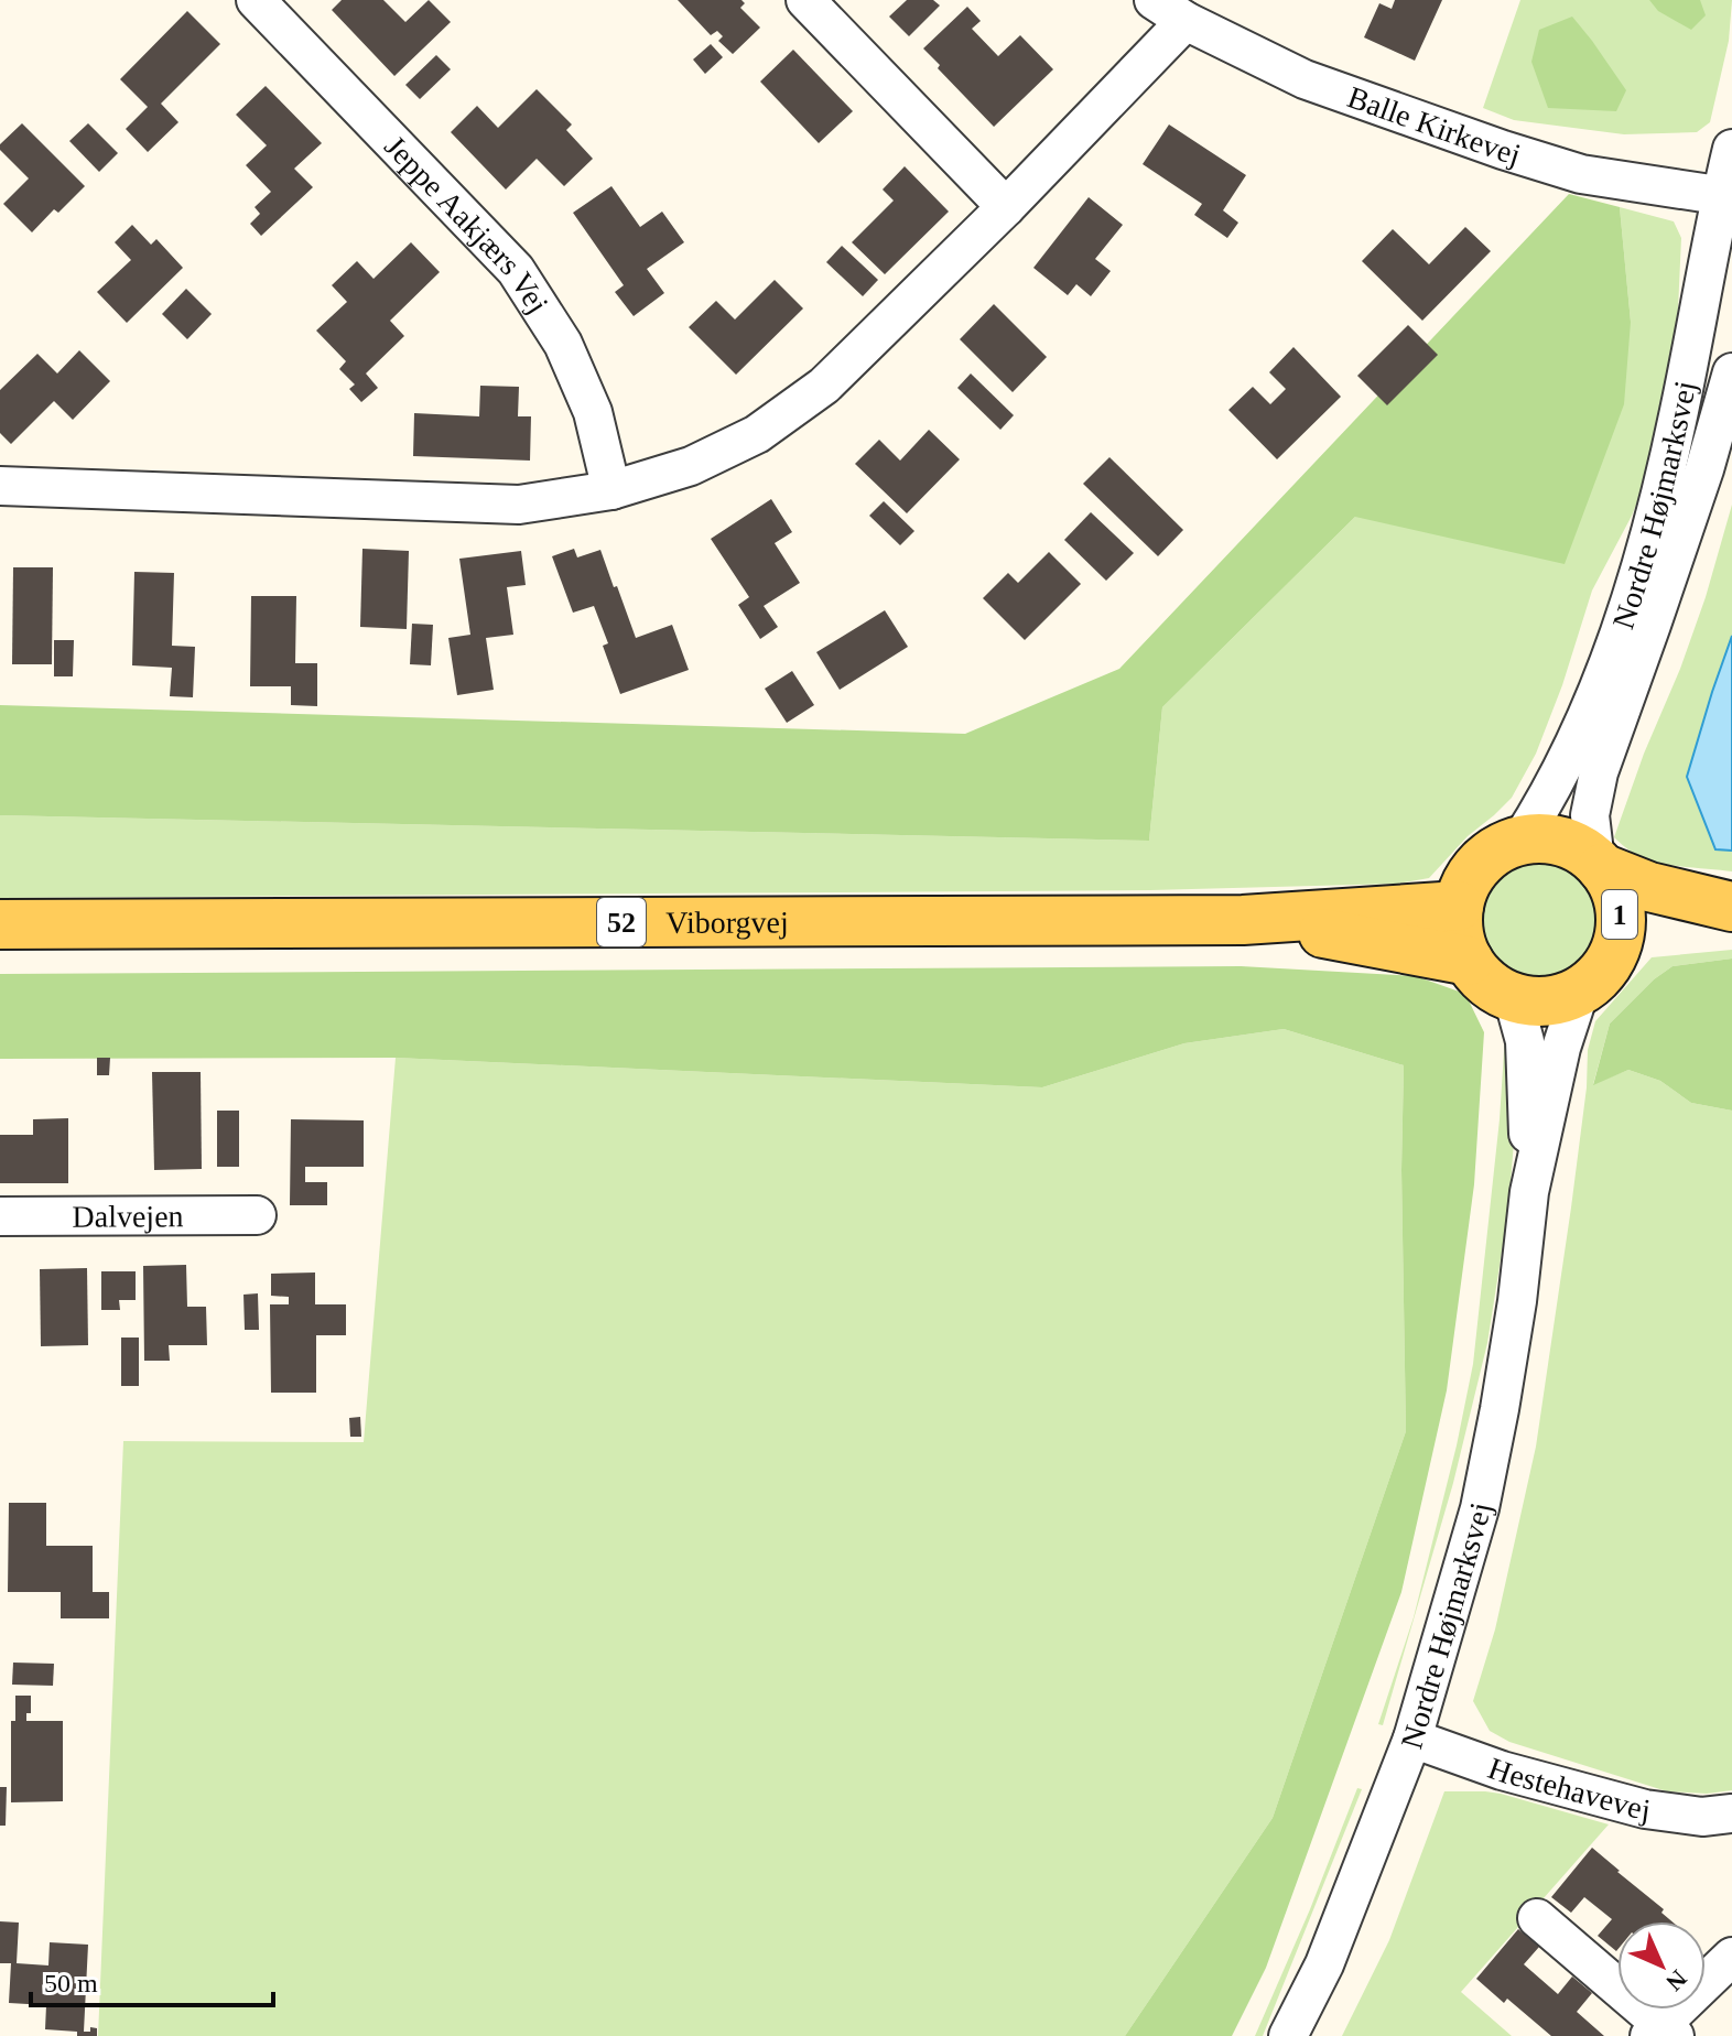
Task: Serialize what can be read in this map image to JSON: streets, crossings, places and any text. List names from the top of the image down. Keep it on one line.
{"streets":{"main road":["1","52","Viborgvej"],"street":["Balle Kirkevej","Jeppe Aakjærs Vej","Nordre Højmarksvej","Dalvejen","Hestehavevej"]},"crossings":[["Balle Kirkevej","Nordre Højmarksvej"],["Nordre Højmarksvej","1"],["Nordre Højmarksvej","Viborgvej"],["Nordre Højmarksvej","Hestehavevej"],["1","Viborgvej"]],"scale_bar":"50 m","north":"bottom right"}
